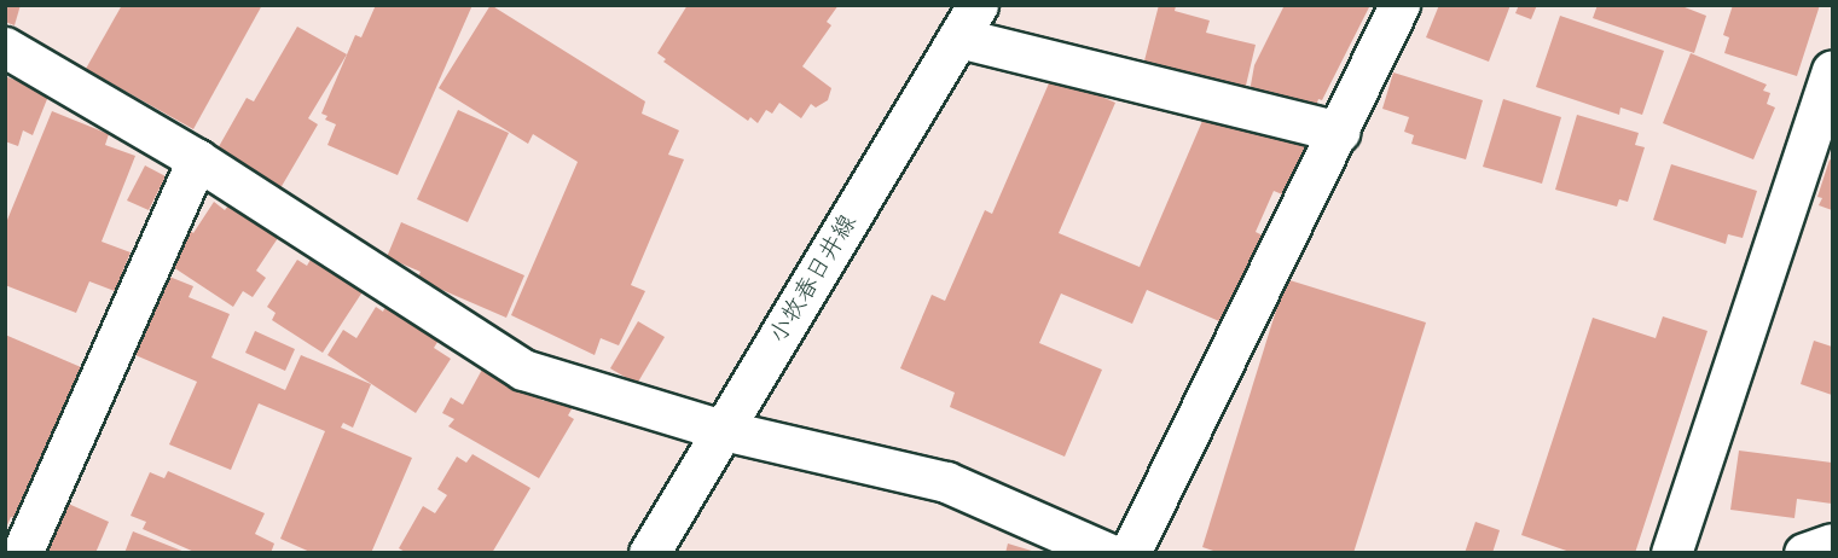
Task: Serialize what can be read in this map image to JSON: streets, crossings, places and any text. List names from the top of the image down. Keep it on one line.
{"streets":{"street":["小牧春日井線"]}}
